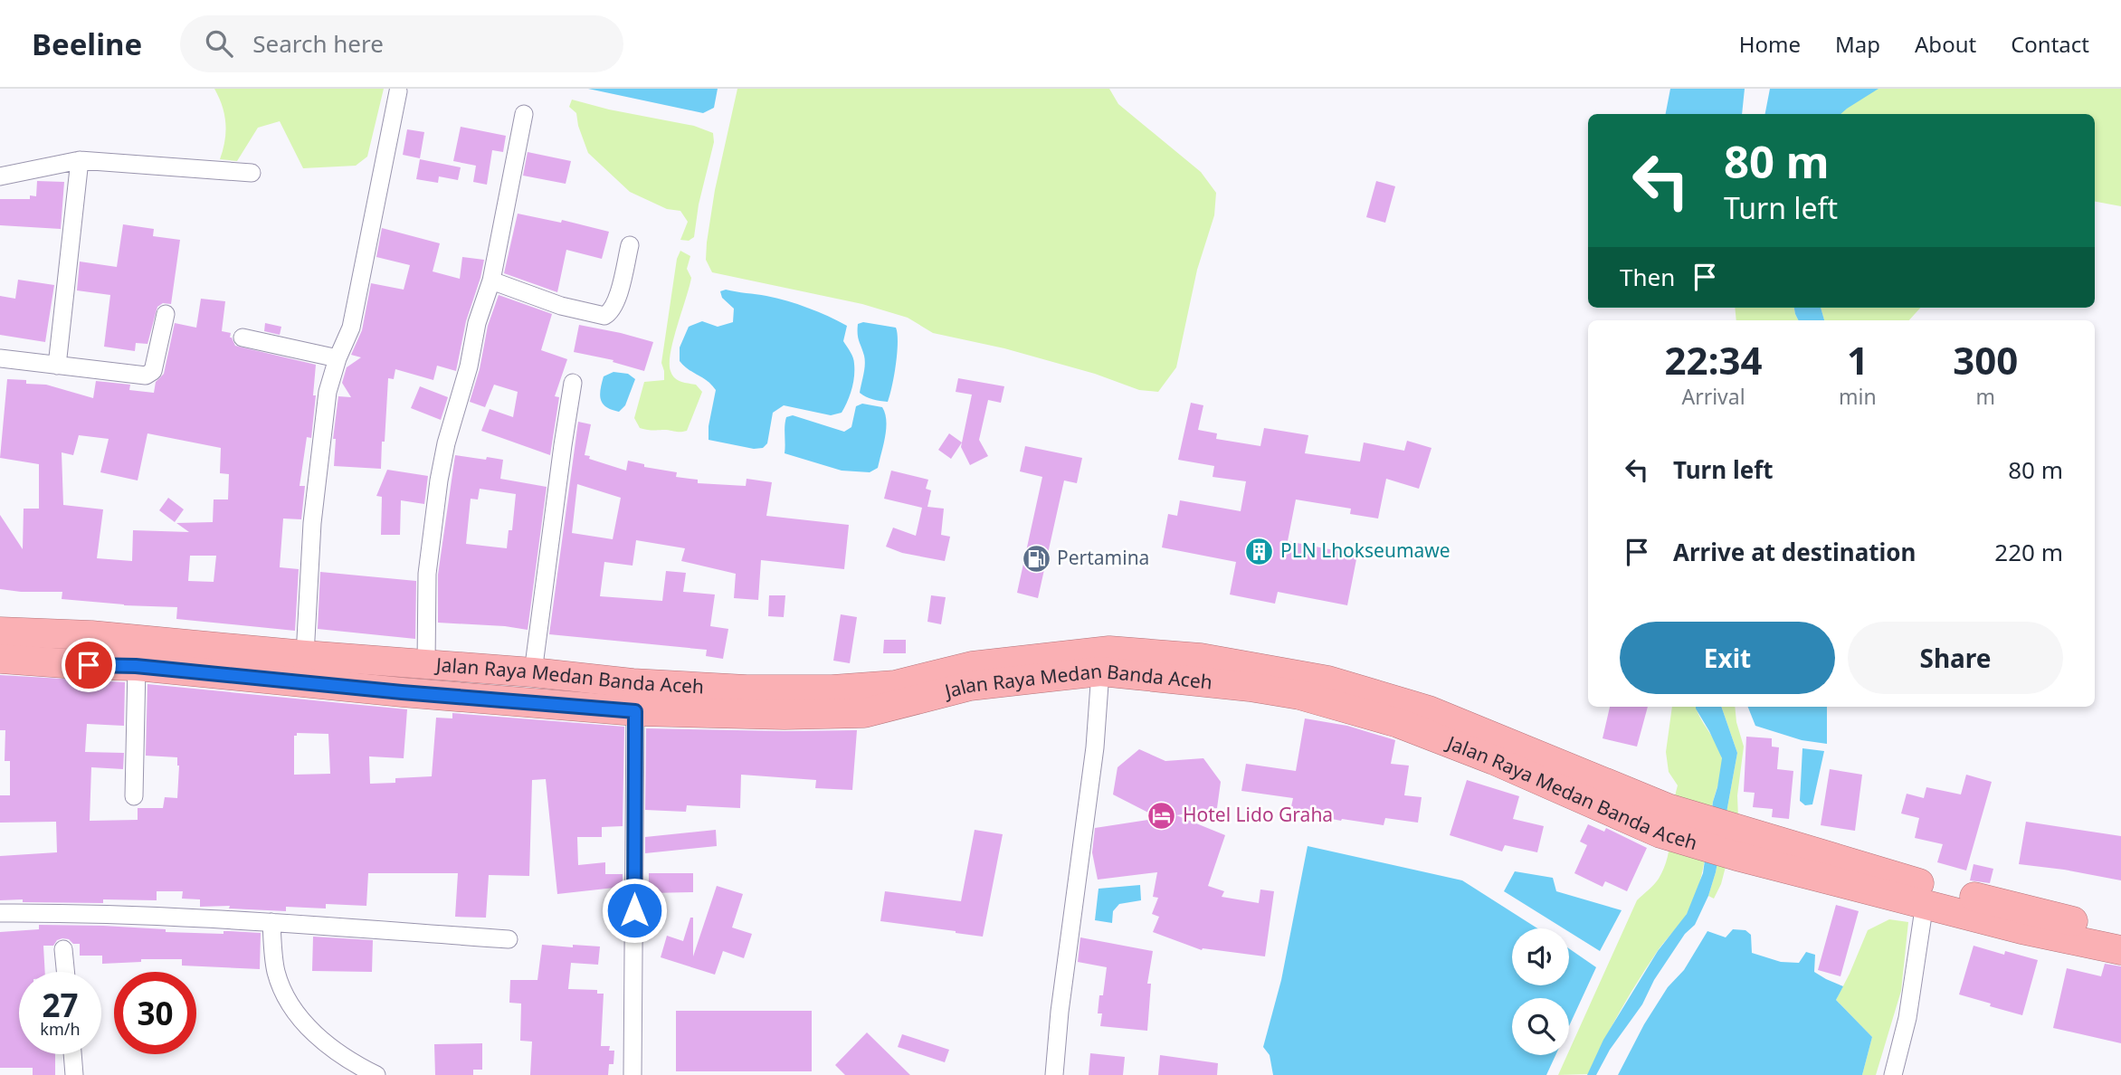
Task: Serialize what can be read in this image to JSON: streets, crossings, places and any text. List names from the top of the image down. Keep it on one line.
{"streets":{"highway":["Jalan Raya Medan Banda Aceh"]},"places":{"building":["PLN Lhokseumawe"],"fuel station":["Pertamina"],"hotel":["Hotel Lido Graha"]},"page":{"header":"Beeline","search":"Search here","nav":["Home","Map","About","Contact"],"turn":["80 m","Turn left"],"then":"Then","eta":["22:34","Arrival","1","min","300","m"],"list":[{"name":"Turn left","value":"80 m"},{"name":"Arrive at destination","value":"220 m"}],"buttons":["Exit","Share"],"speed":"27 km/h","limit":"30"}}
